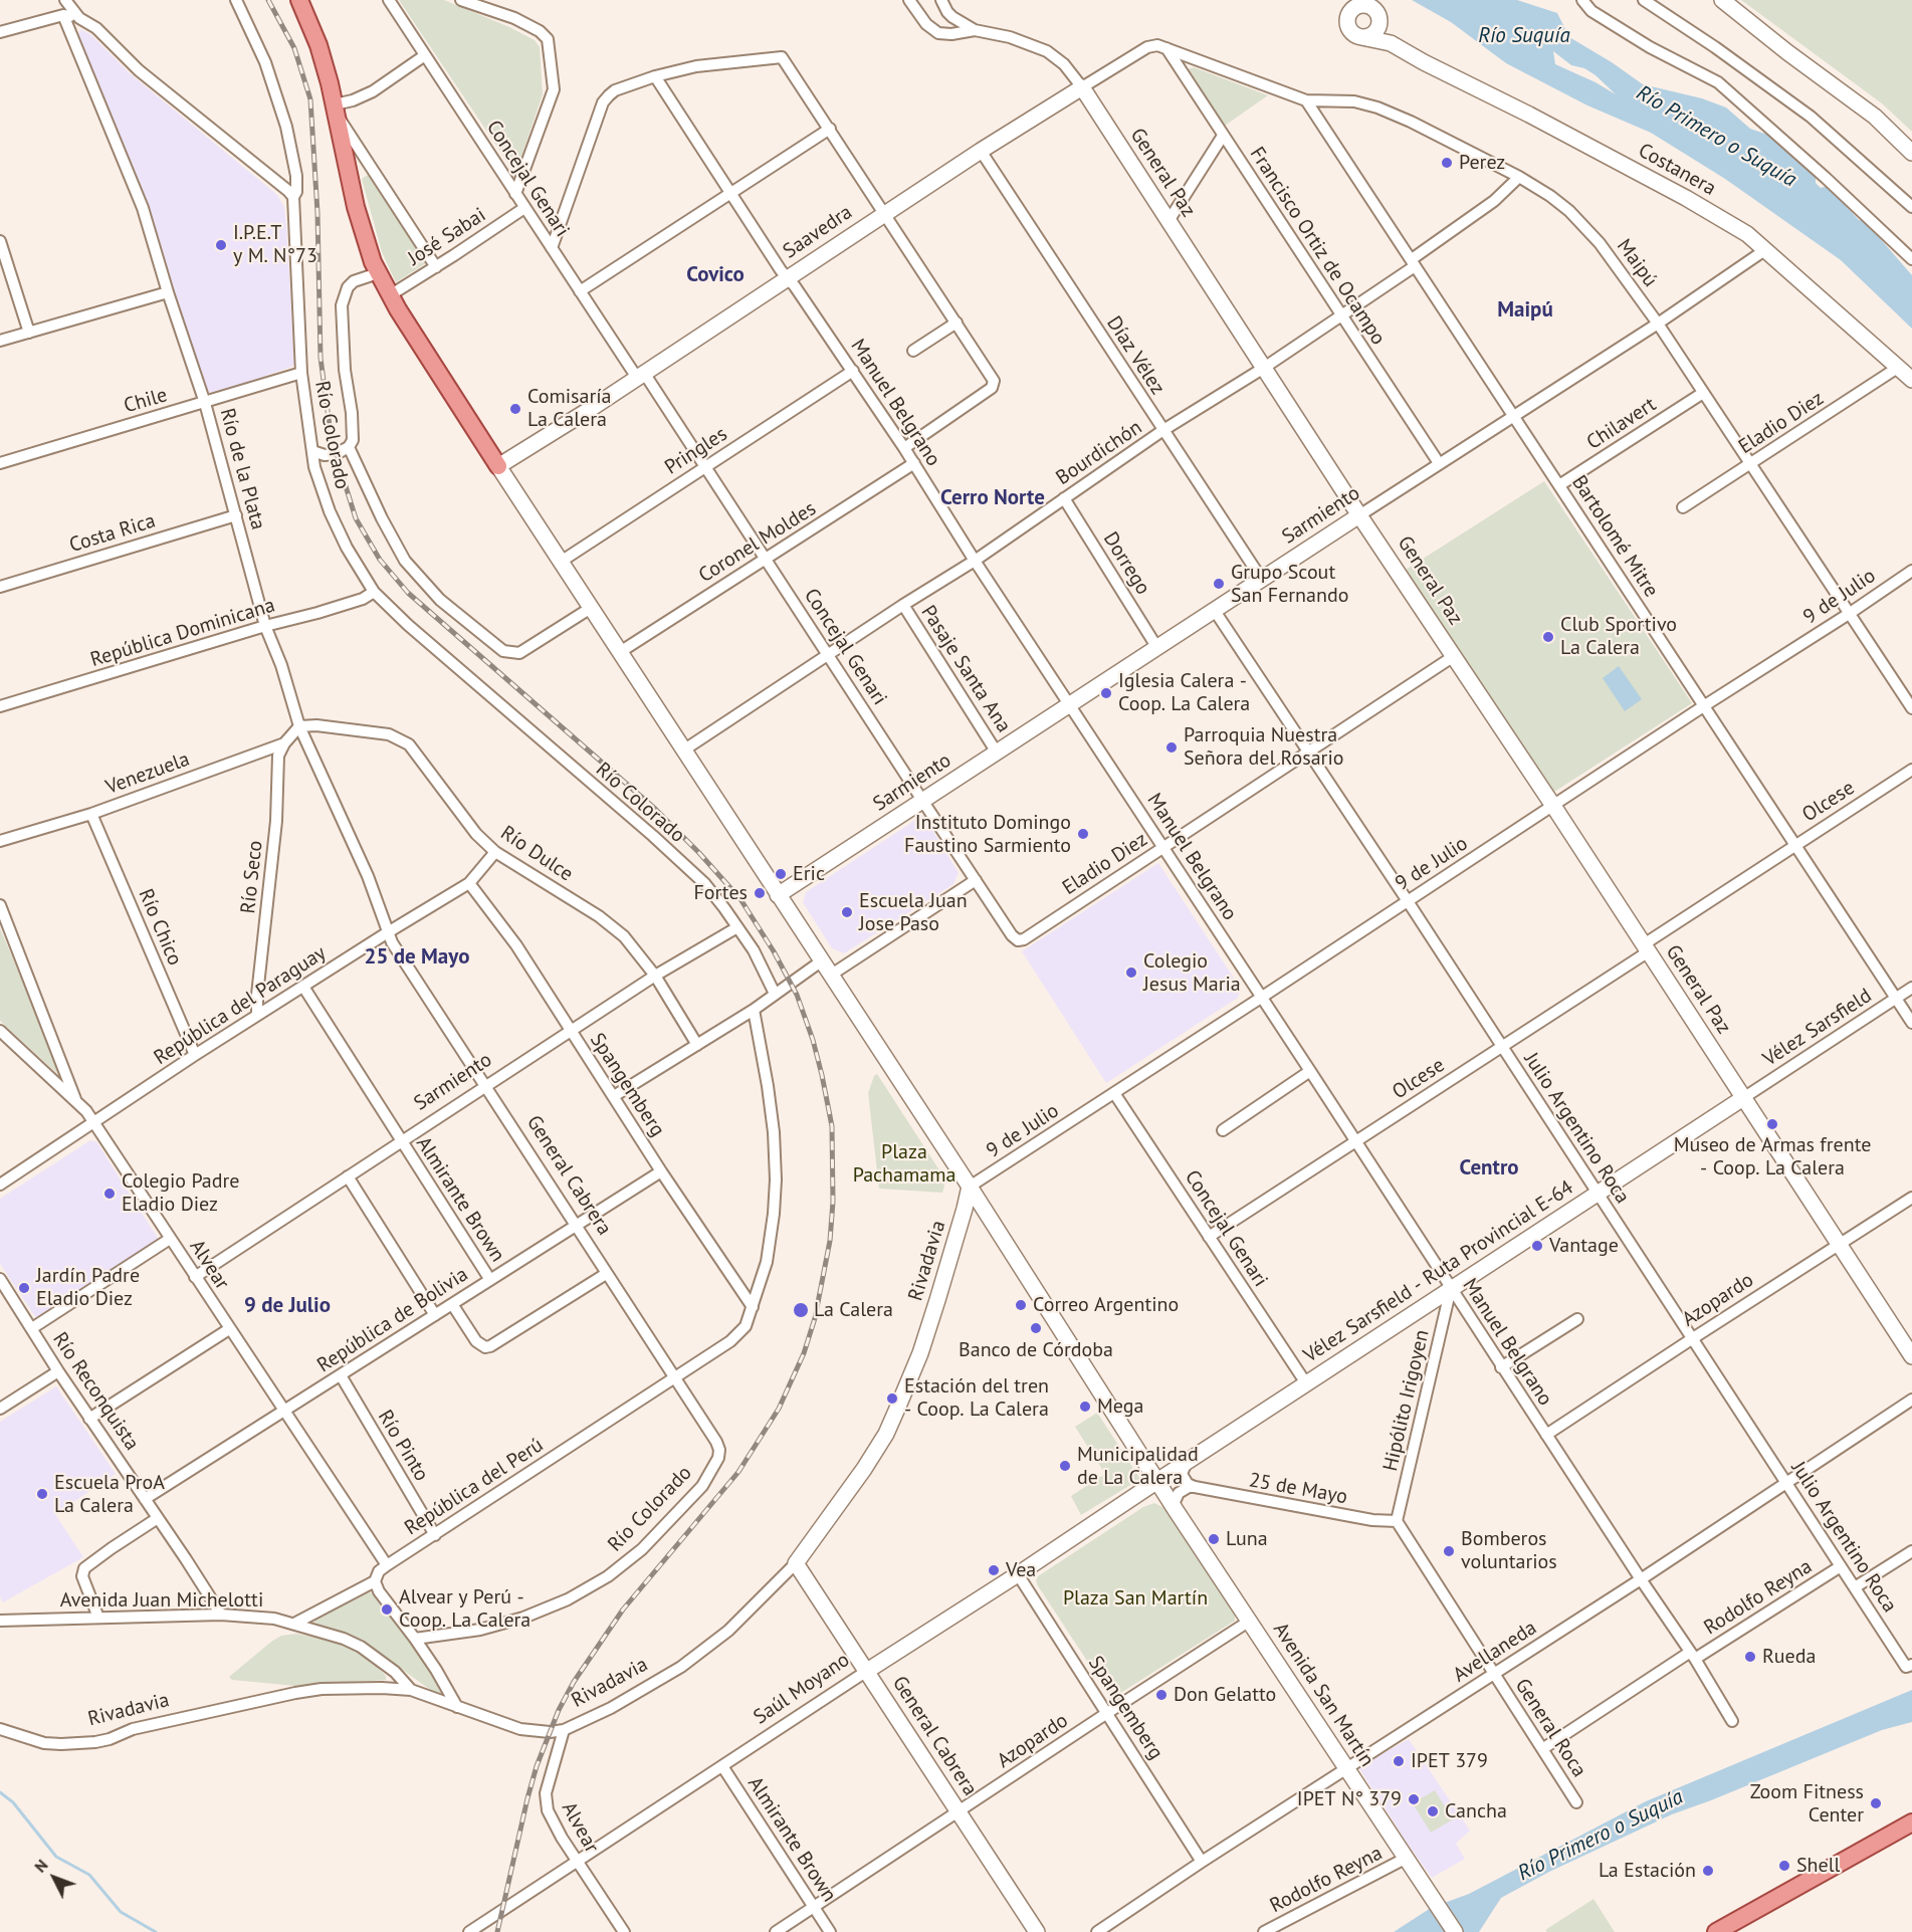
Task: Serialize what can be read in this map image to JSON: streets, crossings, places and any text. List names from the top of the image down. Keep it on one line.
{"streets":{"street":["Costanera","General Paz","Concejal Genari","Saavedra","José Sabai","Francisco Ortiz de Ocampo","Maipú","Díaz Vélez","Chile","Manuel Belgrano","Eladio Diez","Chilavert","Río Colorado","Pringles","Bourdichón","Río de la Plata","Sarmiento","Costa Rica","Bartolomé Mitre","Coronel Moldes","Dorrego","9 de Julio","República Dominicana","Pasaje Santa Ana","Venezuela","Olcese","Río Dulce","Río Seco","Río Chico","República del Paraguay","Vélez Sarsfield","Spangemberg","Julio Argentino Roca","General Cabrera","Almirante Brown","Rivadavia","Alvear","Vélez Sarsfield - Ruta Provincial E-64","Azopardo","República de Bolivia","Río Reconquista","Hipólito Irigoyen","Río Pinto","República del Perú","25 de Mayo","Rodolfo Reyna","Avenida Juan Michelotti","Avellaneda","Saúl Moyano","Avenida San Martín","General Roca"]},"crossings":[["Costanera","Eladio Diez"],["Costanera","Sarmiento"],["General Paz","Saavedra"],["General Paz","Eladio Diez"],["General Paz","Bourdichón"],["General Paz","Sarmiento"],["General Paz","9 de Julio"],["General Paz","Olcese"],["General Paz","Vélez Sarsfield"],["General Paz","Vélez Sarsfield - Ruta Provincial E-64"],["General Paz","Azopardo"],["Concejal Genari","Saavedra"],["Concejal Genari","José Sabai"],["Concejal Genari","Eladio Diez"],["Concejal Genari","Pringles"],["Concejal Genari","Bourdichón"],["Concejal Genari","Sarmiento"],["Concejal Genari","Coronel Moldes"],["Concejal Genari","9 de Julio"],["Concejal Genari","Olcese"],["Concejal Genari","Vélez Sarsfield - Ruta Provincial E-64"],["Saavedra","Francisco Ortiz de Ocampo"],["Saavedra","Maipú"],["Saavedra","Díaz Vélez"],["Saavedra","Manuel Belgrano"],["Saavedra","Avenida San Martín"],["Francisco Ortiz de Ocampo","Maipú"],["Francisco Ortiz de Ocampo","Bourdichón"],["Francisco Ortiz de Ocampo","Sarmiento"],["Maipú","Eladio Diez"],["Maipú","Chilavert"],["Maipú","Bourdichón"],["Maipú","Sarmiento"],["Maipú","Bartolomé Mitre"],["Maipú","9 de Julio"],["Díaz Vélez","Bourdichón"],["Díaz Vélez","Sarmiento"],["Chile","Río Colorado"],["Chile","Río de la Plata"],["Manuel Belgrano","Eladio Diez"],["Manuel Belgrano","Pringles"],["Manuel Belgrano","Bourdichón"],["Manuel Belgrano","Sarmiento"],["Manuel Belgrano","Coronel Moldes"],["Manuel Belgrano","9 de Julio"],["Manuel Belgrano","Olcese"],["Manuel Belgrano","Vélez Sarsfield - Ruta Provincial E-64"],["Manuel Belgrano","Azopardo"],["Manuel Belgrano","Hipólito Irigoyen"],["Manuel Belgrano","Rodolfo Reyna"],["Manuel Belgrano","Avellaneda"],["Eladio Diez","Julio Argentino Roca"],["Chilavert","Bartolomé Mitre"],["Río Colorado","Sarmiento"],["Río Colorado","República Dominicana"],["Río Colorado","General Cabrera"],["Pringles","Avenida San Martín"],["Bourdichón","Bartolomé Mitre"],["Bourdichón","Dorrego"],["Bourdichón","Pasaje Santa Ana"],["Bourdichón","Avenida San Martín"],["Río de la Plata","Costa Rica"],["Río de la Plata","República Dominicana"],["Río de la Plata","Venezuela"],["Río de la Plata","Río Dulce"],["Río de la Plata","República del Paraguay"],["Río de la Plata","General Cabrera"],["Sarmiento","Bartolomé Mitre"],["Sarmiento","Dorrego"],["Sarmiento","Pasaje Santa Ana"],["Sarmiento","Río Dulce"],["Sarmiento","Spangemberg"],["Sarmiento","Julio Argentino Roca"],["Sarmiento","General Cabrera"],["Sarmiento","Almirante Brown"],["Sarmiento","Alvear"],["Sarmiento","Avenida San Martín"],["Bartolomé Mitre","9 de Julio"],["Bartolomé Mitre","Olcese"],["Bartolomé Mitre","Vélez Sarsfield"],["Coronel Moldes","Avenida San Martín"],["9 de Julio","Julio Argentino Roca"],["9 de Julio","Rivadavia"],["9 de Julio","Avenida San Martín"],["Venezuela","Río Dulce"],["Venezuela","Río Seco"],["Venezuela","Río Chico"],["Olcese","Julio Argentino Roca"],["Río Dulce","República del Paraguay"],["Río Seco","República del Paraguay"],["Río Chico","República del Paraguay"],["República del Paraguay","Spangemberg"],["República del Paraguay","General Cabrera"],["República del Paraguay","Almirante Brown"],["República del Paraguay","Alvear"],["Vélez Sarsfield","Vélez Sarsfield - Ruta Provincial E-64"],["Spangemberg","Azopardo"],["Spangemberg","República de Bolivia"],["Spangemberg","Avellaneda"],["Spangemberg","Saúl Moyano"],["Julio Argentino Roca","Vélez Sarsfield - Ruta Provincial E-64"],["Julio Argentino Roca","Azopardo"],["Julio Argentino Roca","Rodolfo Reyna"],["Julio Argentino Roca","Avellaneda"],["General Cabrera","Rivadavia"],["General Cabrera","Azopardo"],["General Cabrera","República de Bolivia"],["General Cabrera","República del Perú"],["General Cabrera","Saúl Moyano"],["Almirante Brown","Azopardo"],["Almirante Brown","República de Bolivia"],["Almirante Brown","Saúl Moyano"],["Rivadavia","Alvear"],["Rivadavia","Avenida Juan Michelotti"],["Rivadavia","Avenida San Martín"],["Alvear","República de Bolivia"],["Alvear","República del Perú"],["Alvear","Saúl Moyano"],["Vélez Sarsfield - Ruta Provincial E-64","Hipólito Irigoyen"],["Vélez Sarsfield - Ruta Provincial E-64","Saúl Moyano"],["Vélez Sarsfield - Ruta Provincial E-64","Avenida San Martín"],["Azopardo","Avenida San Martín"],["República de Bolivia","Río Reconquista"],["República de Bolivia","Río Pinto"],["Río Reconquista","Avenida Juan Michelotti"],["Hipólito Irigoyen","25 de Mayo"],["Hipólito Irigoyen","General Roca"],["Río Pinto","República del Perú"],["República del Perú","Avenida Juan Michelotti"],["25 de Mayo","General Roca"],["Rodolfo Reyna","Avenida San Martín"],["Rodolfo Reyna","General Roca"],["Avellaneda","Avenida San Martín"],["Avellaneda","General Roca"],["Saúl Moyano","Avenida San Martín"]],"districts":["Covico","Maipú","Cerro Norte","25 de Mayo","Centro","9 de Julio"],"water":["Río Suquía","Río Primero o Suquía"],"parks":["Plaza Pachamama","Plaza San Martín"],"places":["Perez","I.P.E.T y M. N°73","Comisaría La Calera","Grupo Scout San Fernando","Club Sportivo La Calera","Iglesia Calera - Coop. La Calera","Parroquia Nuestra Señora del Rosario","Instituto Domingo Faustino Sarmiento","Eric","Fortes","Escuela Juan Jose Paso","Colegio Jesus Maria","Museo de Armas frente - Coop. La Calera","Colegio Padre Eladio Diez","Vantage","Jardín Padre Eladio Diez","Correo Argentino","La Calera","Banco de Córdoba","Estación del tren - Coop. La Calera","Mega","Municipalidad de La Calera","Escuela ProA La Calera","Luna","Bomberos voluntarios","Vea","Alvear y Perú - Coop. La Calera","Rueda","Don Gelatto","IPET 379","IPET N° 379","Zoom Fitness Center","Cancha","Shell","La Estación"],"north":"top left"}
